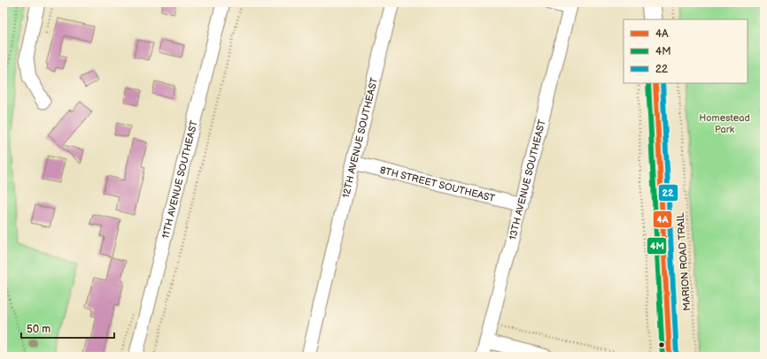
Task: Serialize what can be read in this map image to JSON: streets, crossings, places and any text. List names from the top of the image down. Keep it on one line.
{"streets":{"street":["12TH AVENUE SOUTHEAST","11TH AVENUE SOUTHEAST","13TH AVENUE SOUTHEAST","8TH STREET SOUTHEAST"],"path":["MARION ROAD TRAIL"]},"crossings":[["12TH AVENUE SOUTHEAST","8TH STREET SOUTHEAST"],["13TH AVENUE SOUTHEAST","8TH STREET SOUTHEAST"]],"parks":["Homestead Park"],"lines":["transit line 4A","transit line 4M","transit line 22"],"legend":["4A","4M","22"],"scale_bar":"50 m"}
